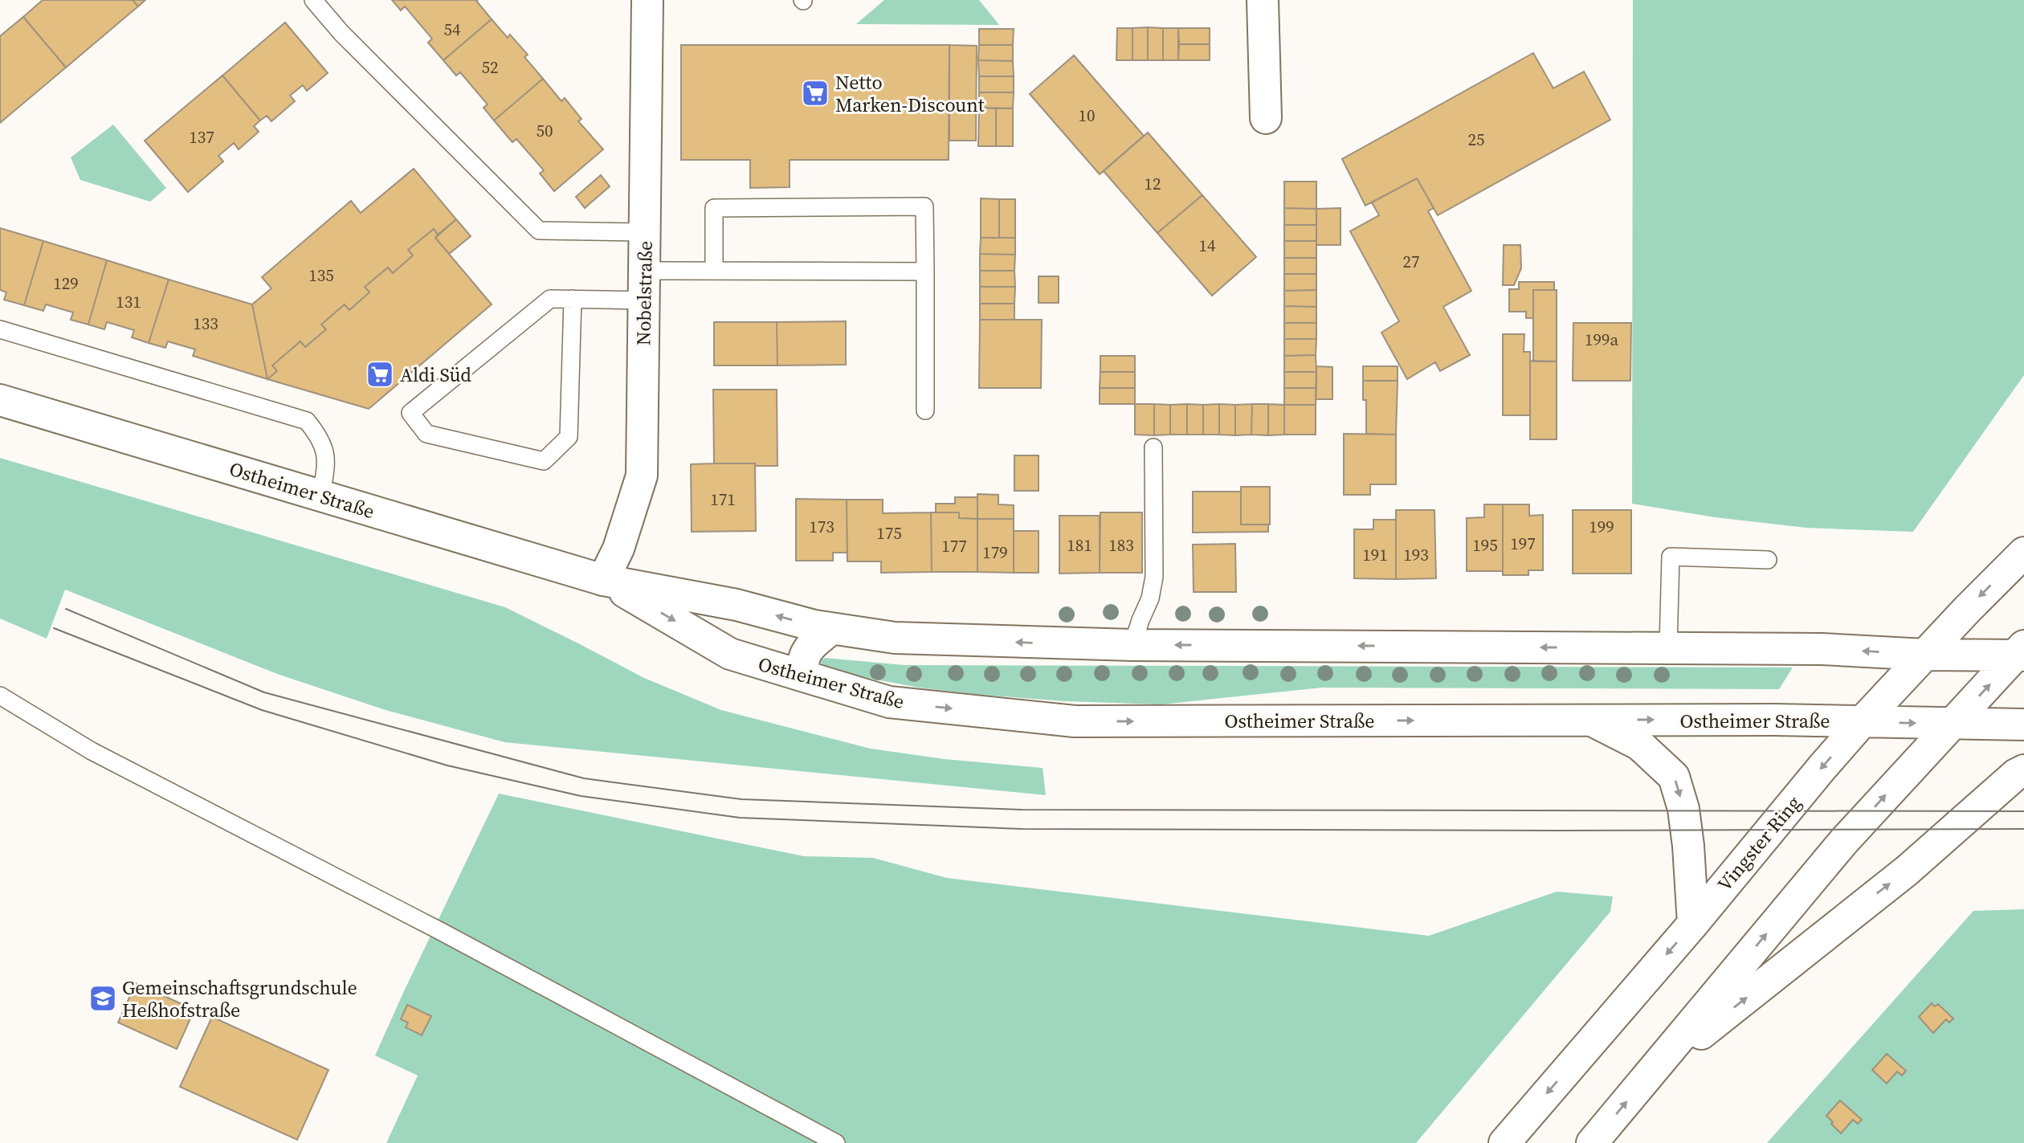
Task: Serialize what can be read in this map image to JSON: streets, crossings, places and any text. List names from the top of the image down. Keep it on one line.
{"streets":{"main road":["Nobelstraße","Ostheimer Straße","Vingster Ring"]},"crossings":[["Nobelstraße","Ostheimer Straße"],["Ostheimer Straße","Vingster Ring"]],"places":{"supermarket":["Netto Marken-Discount","Aldi Süd"],"school or university":["Gemeinschaftsgrundschule Heßhofstraße"]},"house_numbers":["54","52","10","50","137","25","12","14","27","135","129","131","133","199a","171","173","199","175","197","181","183","195","177","179","191","193"]}
